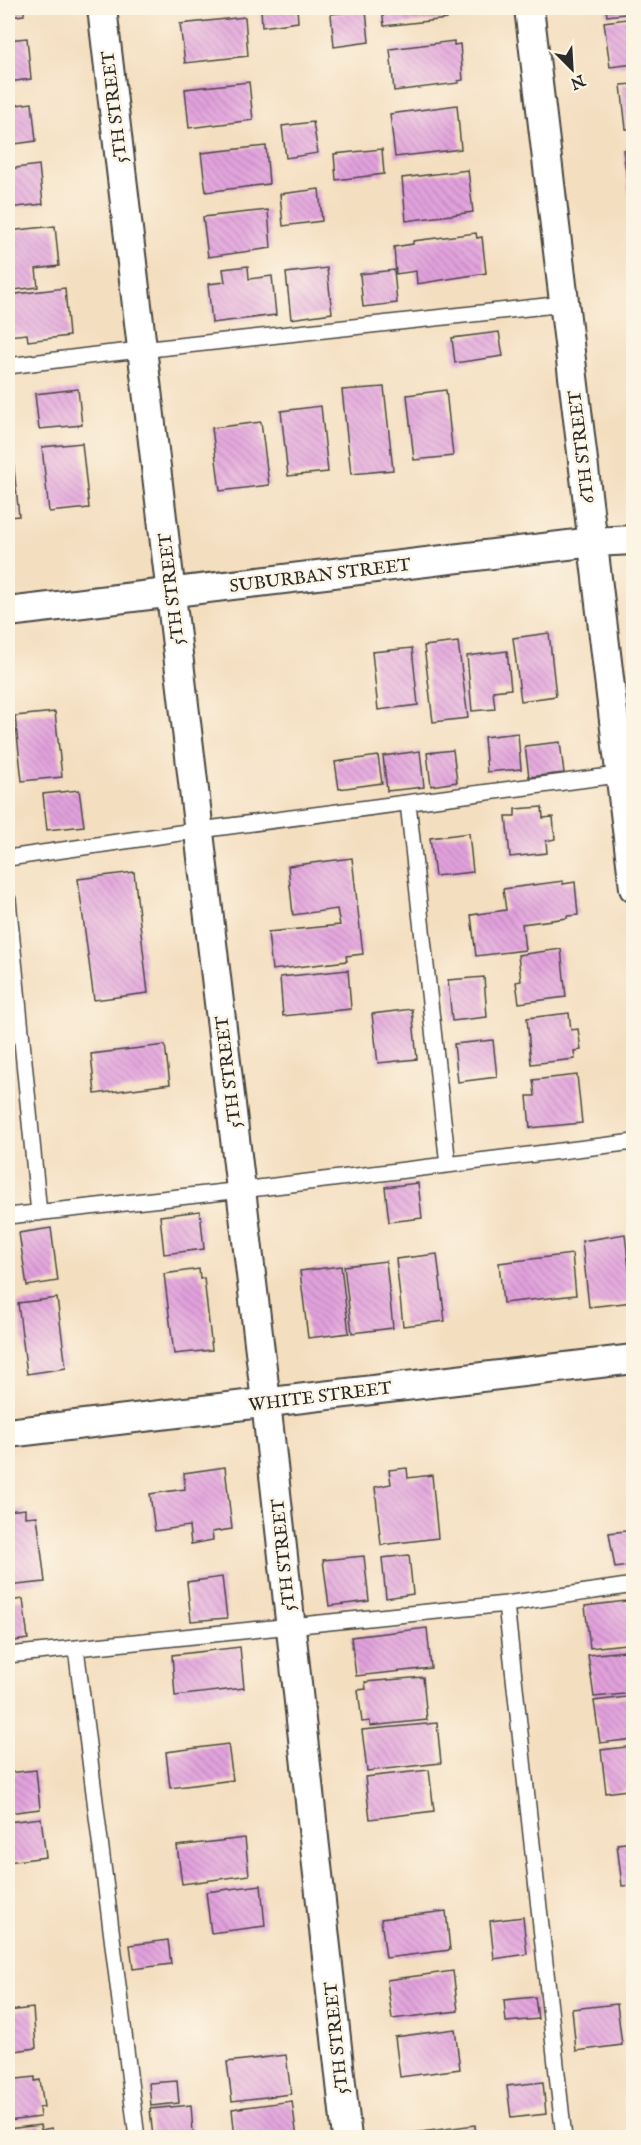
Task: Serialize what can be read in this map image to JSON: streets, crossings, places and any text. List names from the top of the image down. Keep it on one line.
{"streets":{"street":["5TH STREET","6TH STREET","SUBURBAN STREET","WHITE STREET"]},"crossings":[["5TH STREET","SUBURBAN STREET"],["5TH STREET","WHITE STREET"],["6TH STREET","SUBURBAN STREET"]],"north":"bottom right"}
